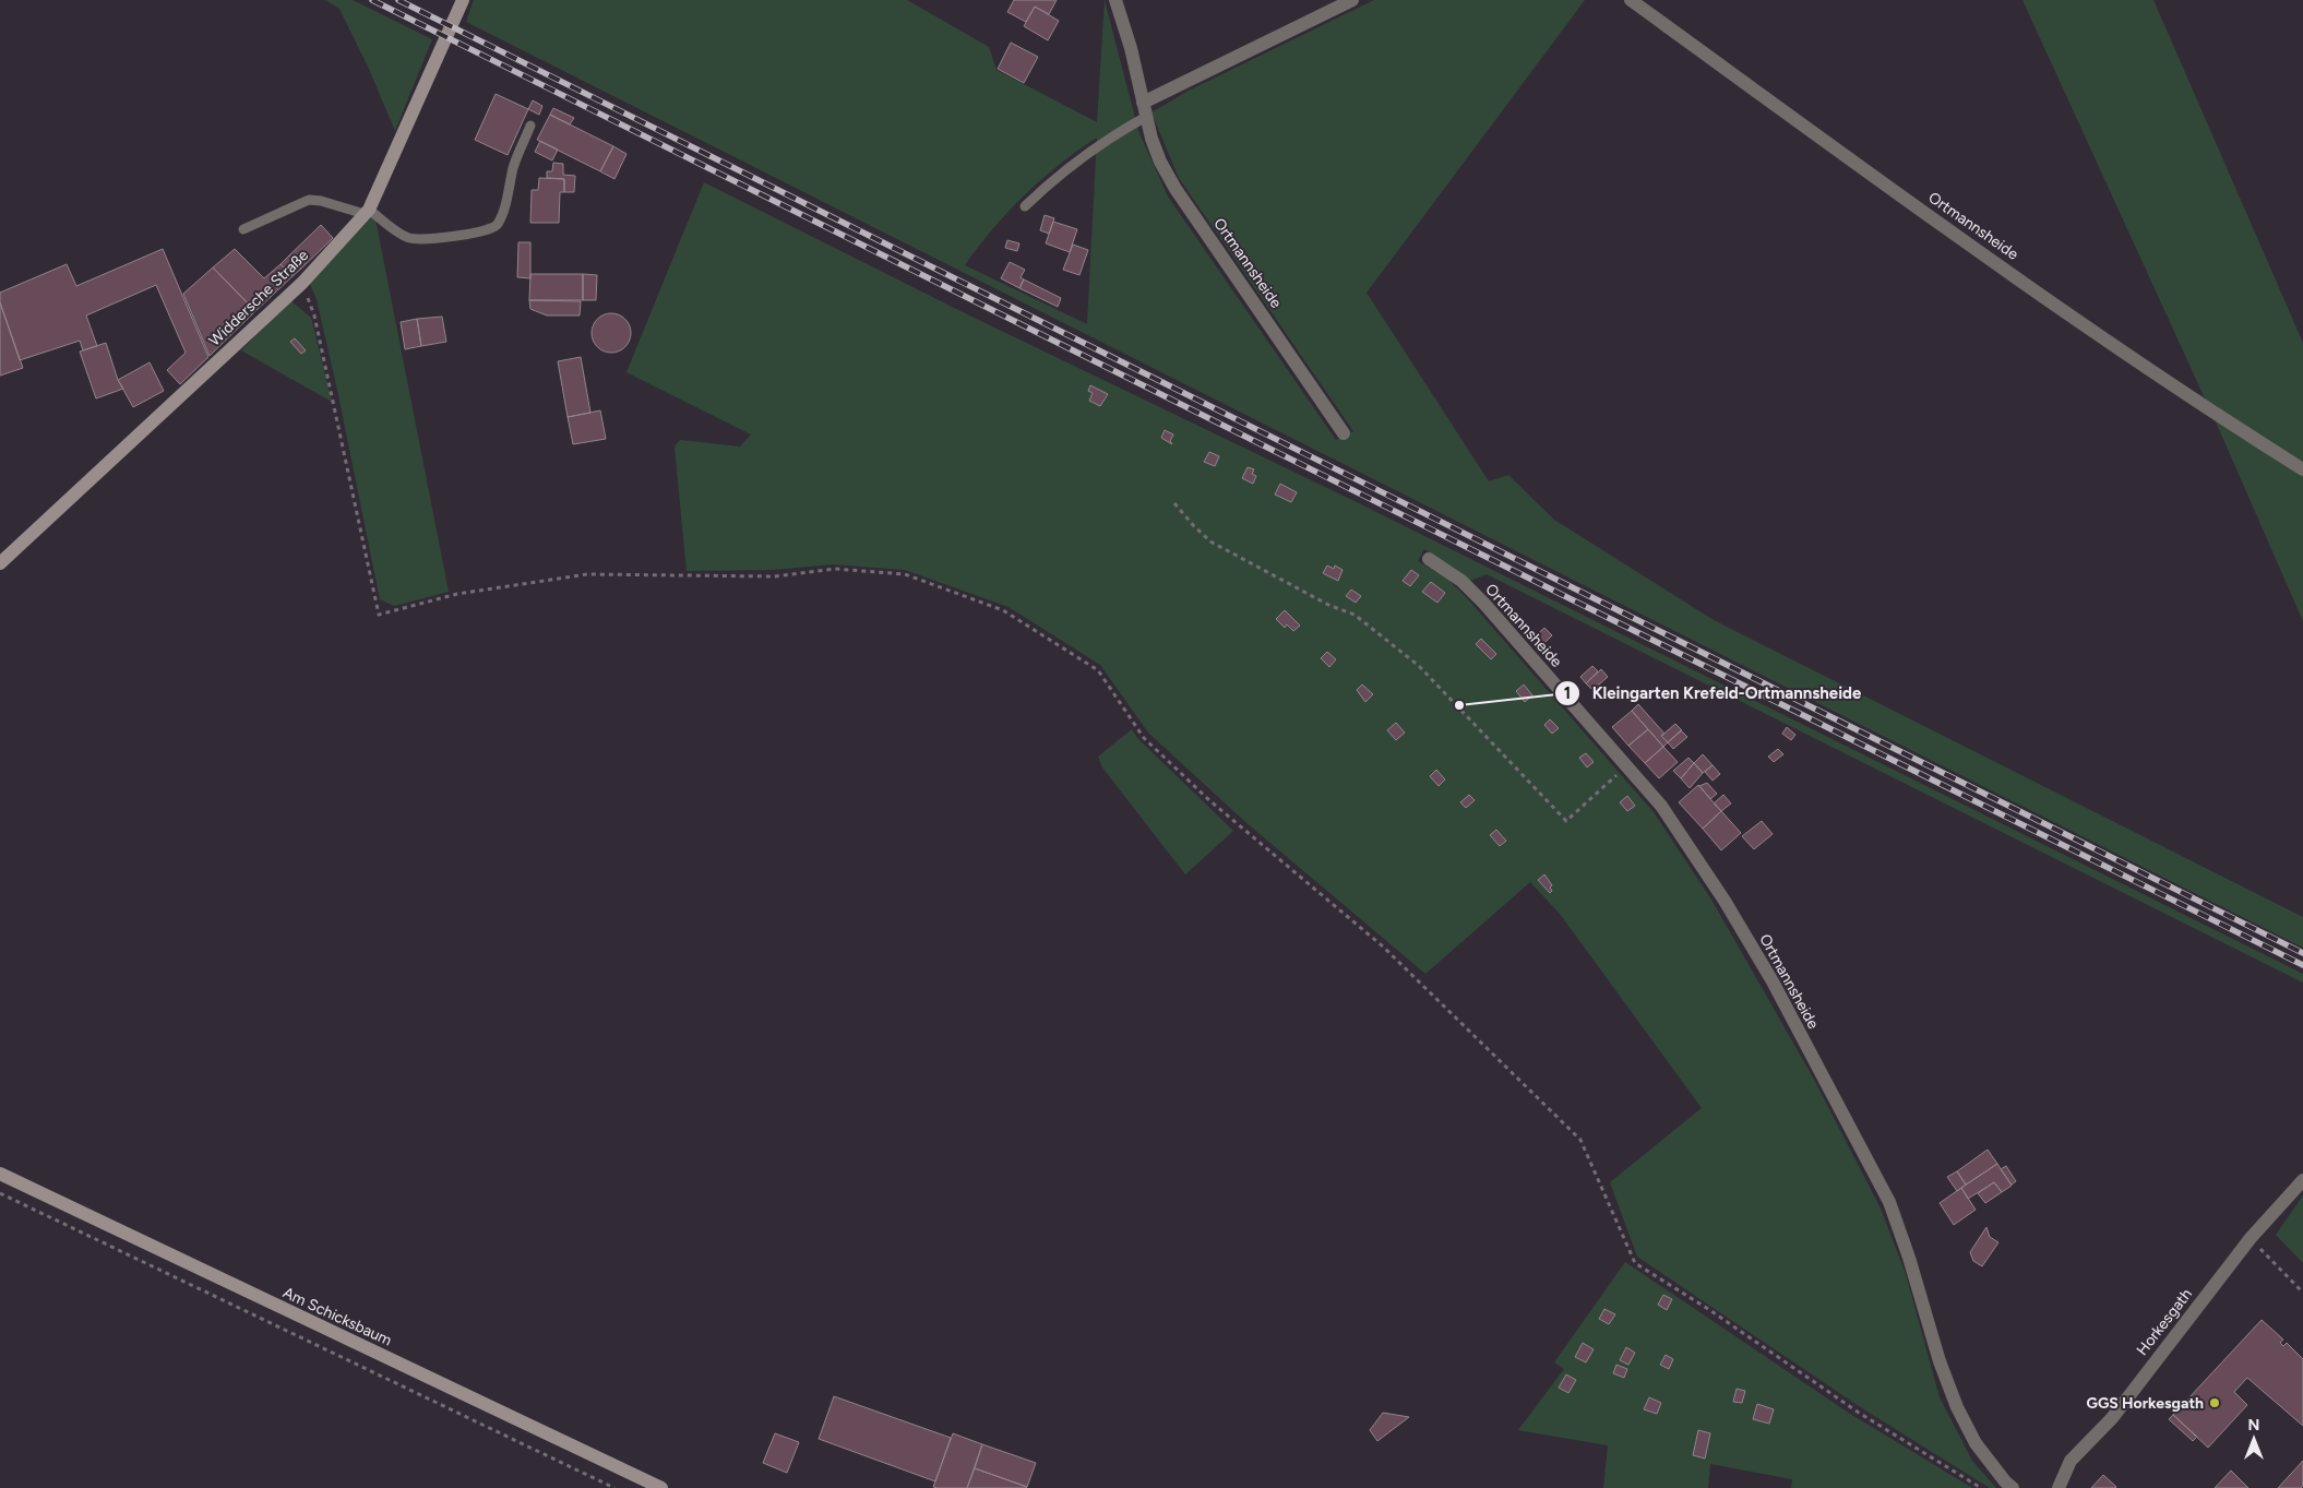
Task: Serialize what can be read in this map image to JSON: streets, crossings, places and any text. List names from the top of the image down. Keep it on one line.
{"streets":{"street":["Ortmannsheide","Widdersche Straße","Am Schicksbaum","Horkesgath"]},"places":["Kleingarten Krefeld-Ortmannsheide","GGS Horkesgath"],"north":"top"}
